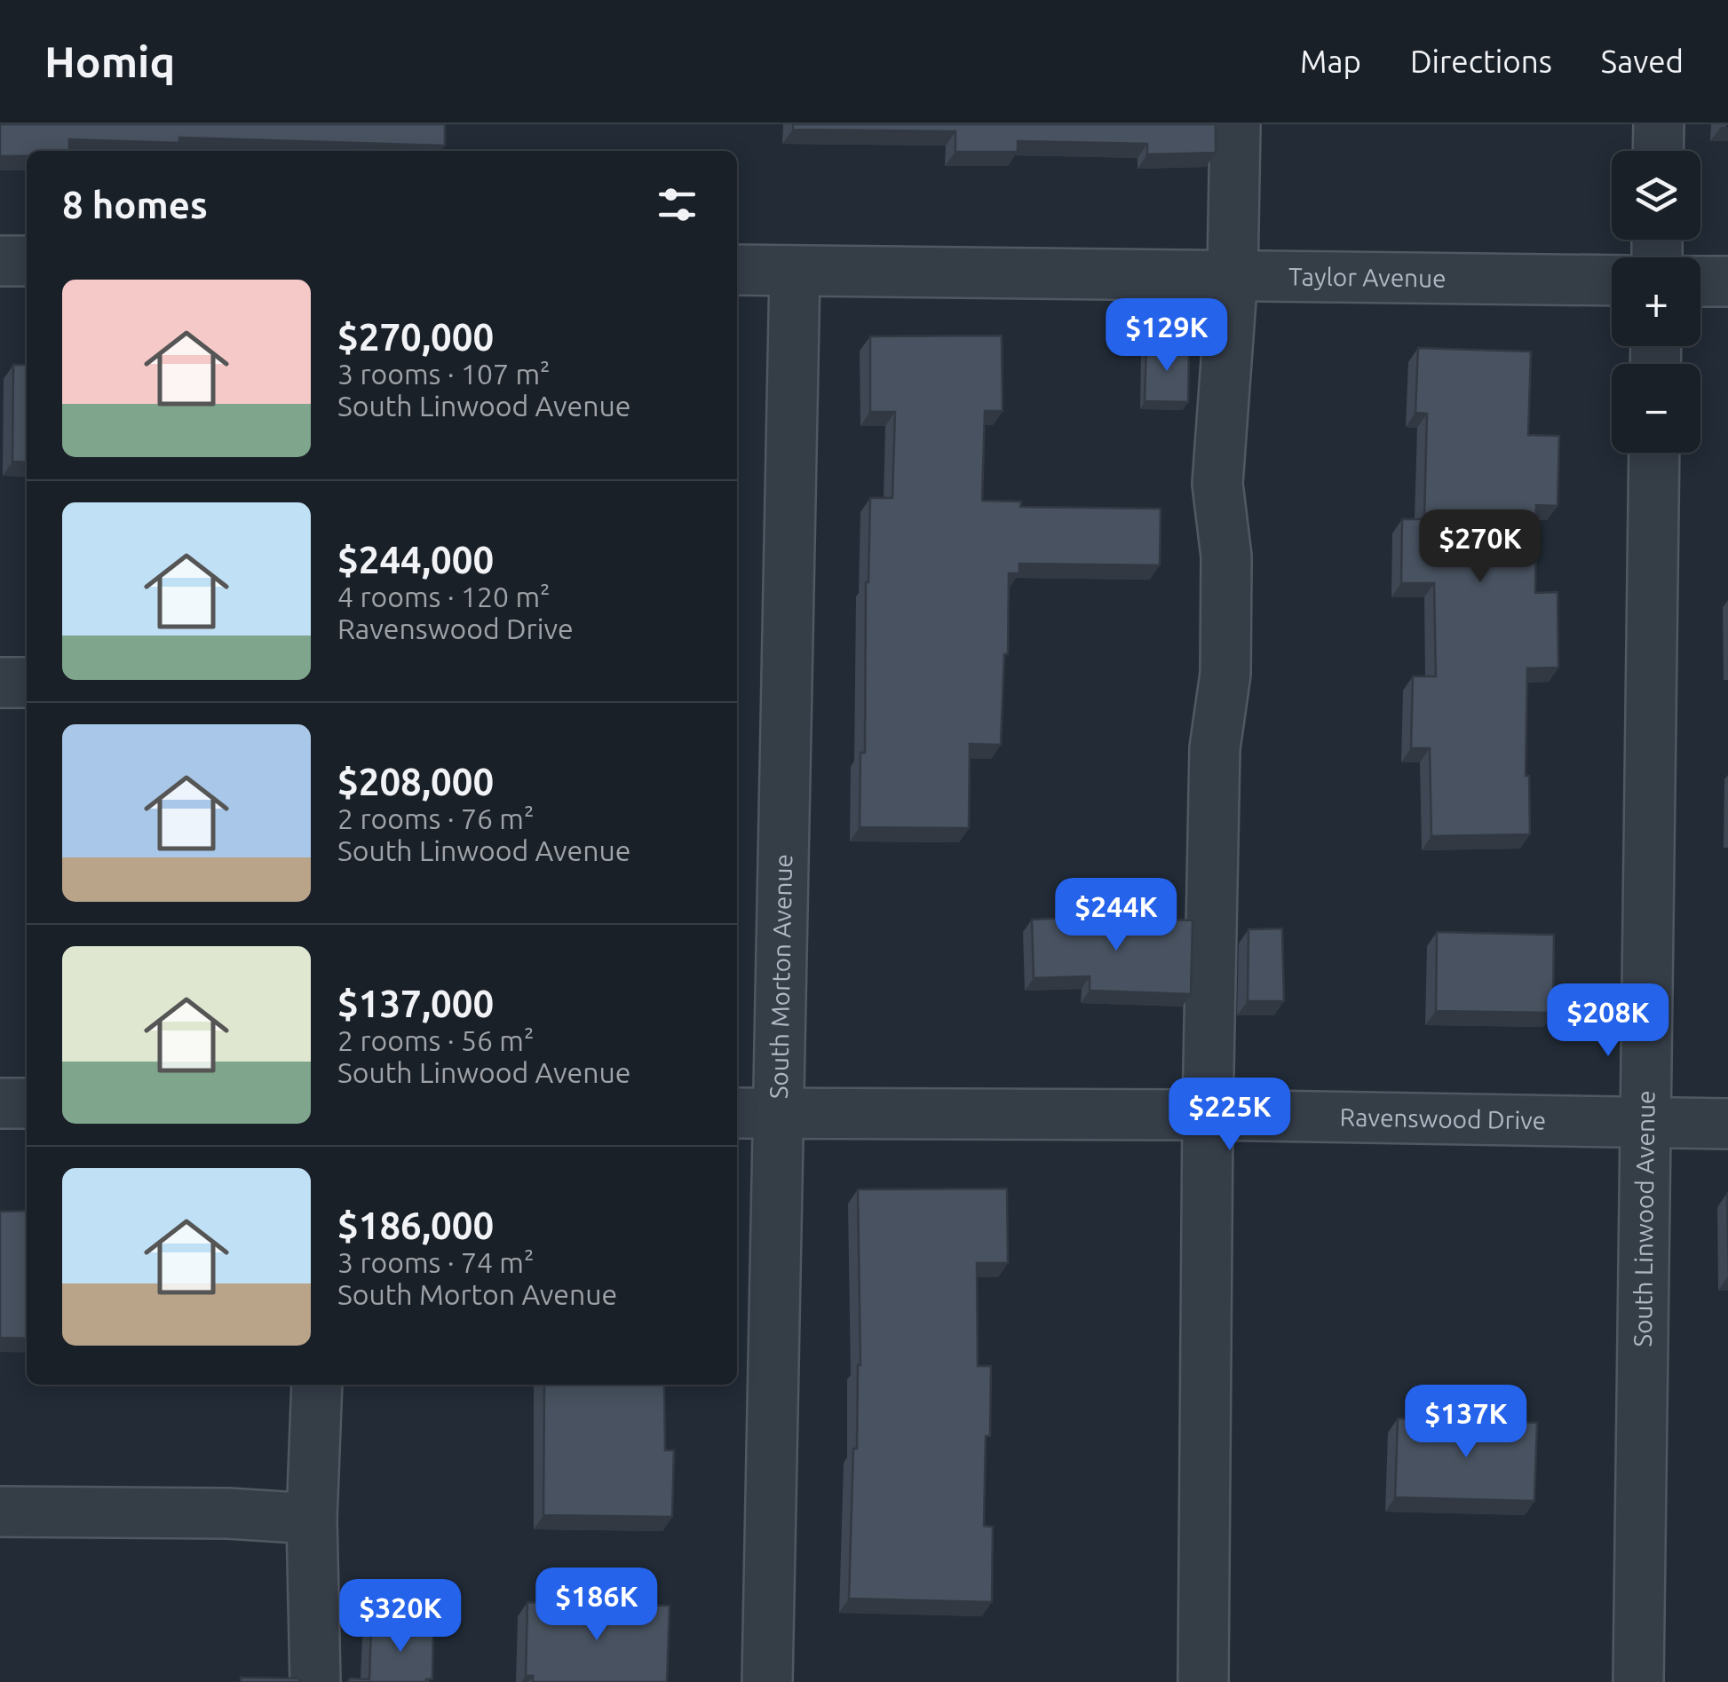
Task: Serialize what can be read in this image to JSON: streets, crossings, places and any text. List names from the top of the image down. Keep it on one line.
{"streets":{"street":["Taylor Avenue","South Morton Avenue","Ravenswood Drive","South Linwood Avenue"]},"crossings":[["Taylor Avenue","South Morton Avenue"],["South Morton Avenue","Ravenswood Drive"],["Ravenswood Drive","South Linwood Avenue"]],"page":{"header":"Homiq","nav":["Map","Directions","Saved"],"map_buttons":["+","−"],"heading":"8 homes","list":[{"name":"$270,000","note":"3 rooms · 107 m² · South Linwood Avenue"},{"name":"$244,000","note":"4 rooms · 120 m² · Ravenswood Drive"},{"name":"$208,000","note":"2 rooms · 76 m² · South Linwood Avenue"},{"name":"$137,000","note":"2 rooms · 56 m² · South Linwood Avenue"},{"name":"$186,000","note":"3 rooms · 74 m² · South Morton Avenue"}],"price":["$129K","$270K","$244K","$208K","$225K","$137K","$186K","$320K"]}}
